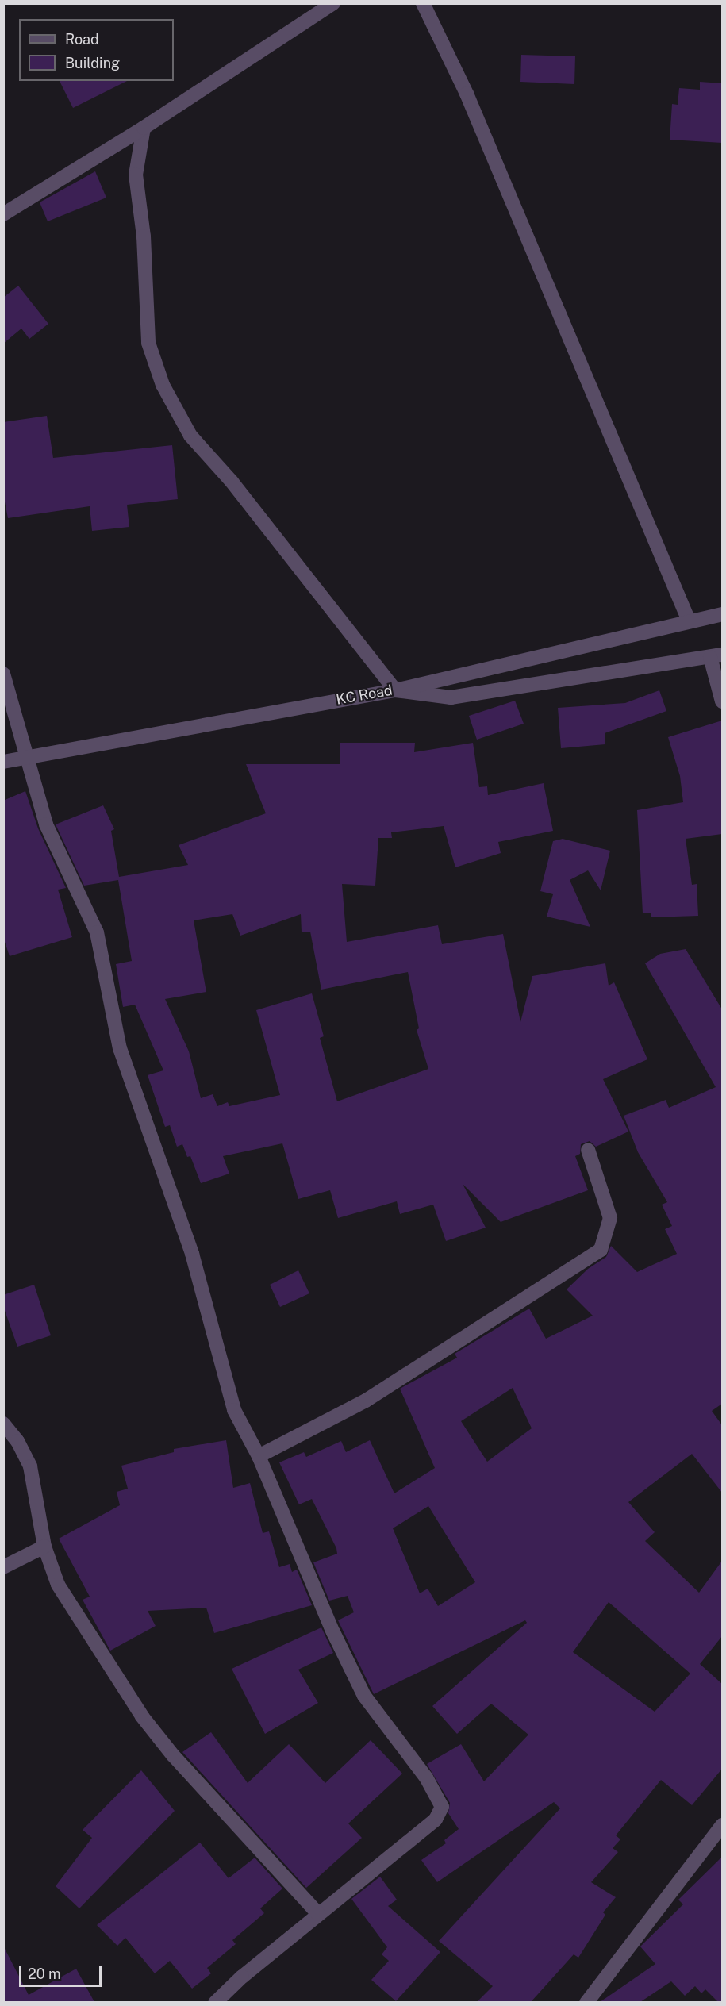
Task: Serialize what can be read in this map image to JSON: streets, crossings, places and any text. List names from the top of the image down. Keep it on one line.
{"streets":{"street":["KC Road"]},"legend":["Road","Building"],"scale_bar":"20 m"}
